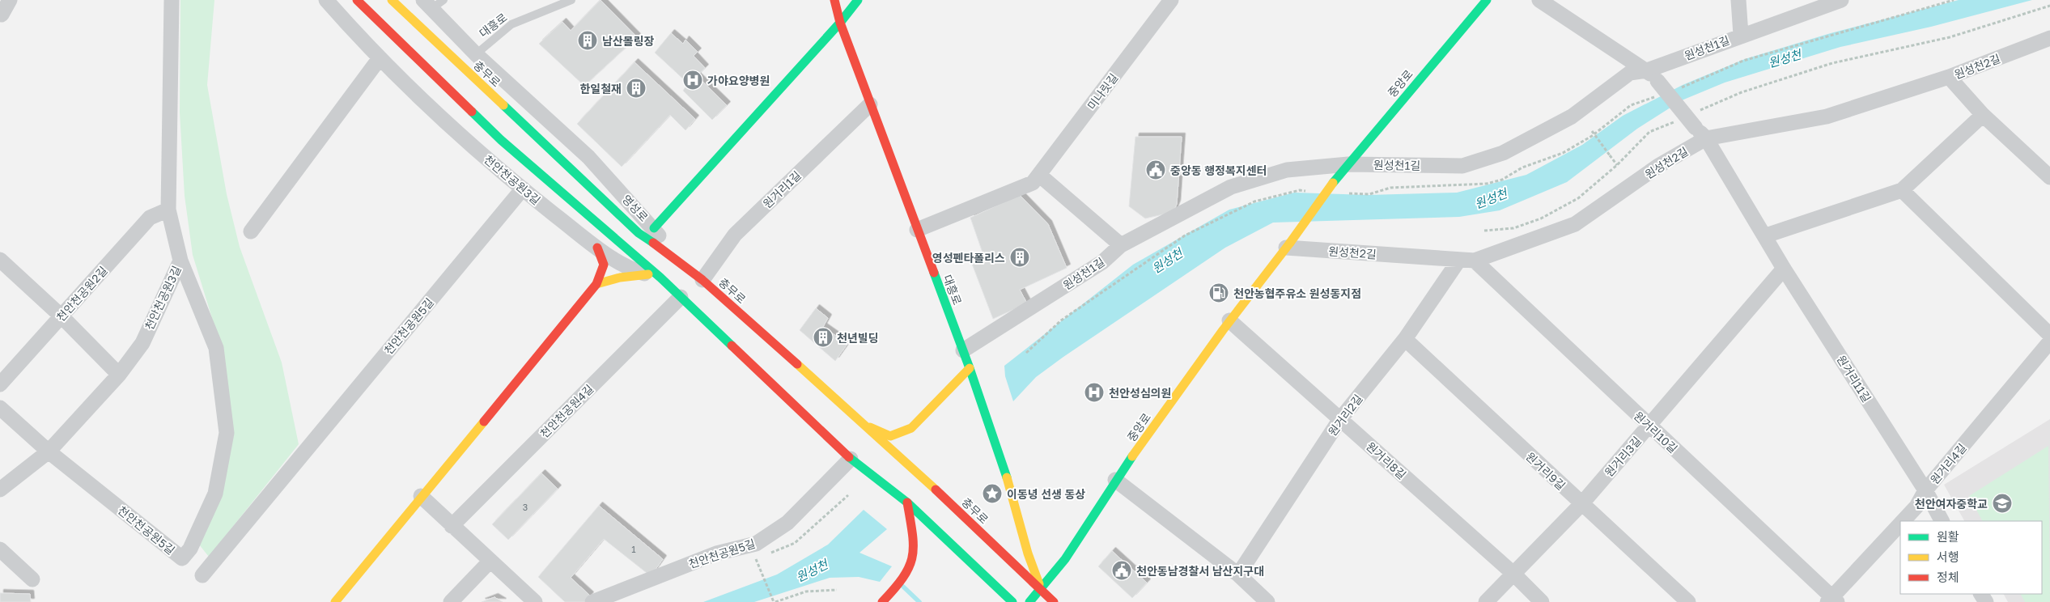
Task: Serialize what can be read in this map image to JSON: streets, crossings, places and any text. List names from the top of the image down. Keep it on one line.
{"streets":{"street":["대흥로","원성천1길","원성천2길","충무로","중앙로","미나릿길","천안천공원3길","원거리1길","영성로","천안천공원2길","천안천공원5길","원거리11길","천안천공원4길","원거리2길","원거리10길","원거리3길","원거리8길","원거리4길","원거리9길"]},"crossings":[["대흥로","원성천1길"],["대흥로","충무로"],["대흥로","중앙로"],["대흥로","원거리1길"],["대흥로","영성로"],["원성천1길","중앙로"],["원성천1길","원거리11길"],["원성천2길","중앙로"],["원성천2길","원거리11길"],["원성천2길","원거리2길"],["원성천2길","원거리10길"],["충무로","중앙로"],["충무로","원거리1길"],["중앙로","원거리8길"],["천안천공원3길","천안천공원2길"],["천안천공원3길","천안천공원5길"],["원거리11길","원거리3길"],["원거리11길","원거리4길"],["원거리2길","원거리8길"],["원거리2길","원거리9길"],["원거리10길","원거리3길"],["원거리10길","원거리4길"],["원거리3길","원거리8길"],["원거리3길","원거리9길"]],"water":["원성천"],"places":{"building":["남산볼링장","한일철재","영성펜타폴리스","천년빌딩"],"hospital":["가야요양병원","천안성심의원"],"public building":["중앙동 행정복지센터","천안동남경찰서 남산지구대"],"fuel station":["천안농협주유소 원성동지점"],"place":["이동녕 선생 동상"],"school or university":["천안여자중학교"]},"house_numbers":["3","1"],"legend":["원활","서행","정체"]}
